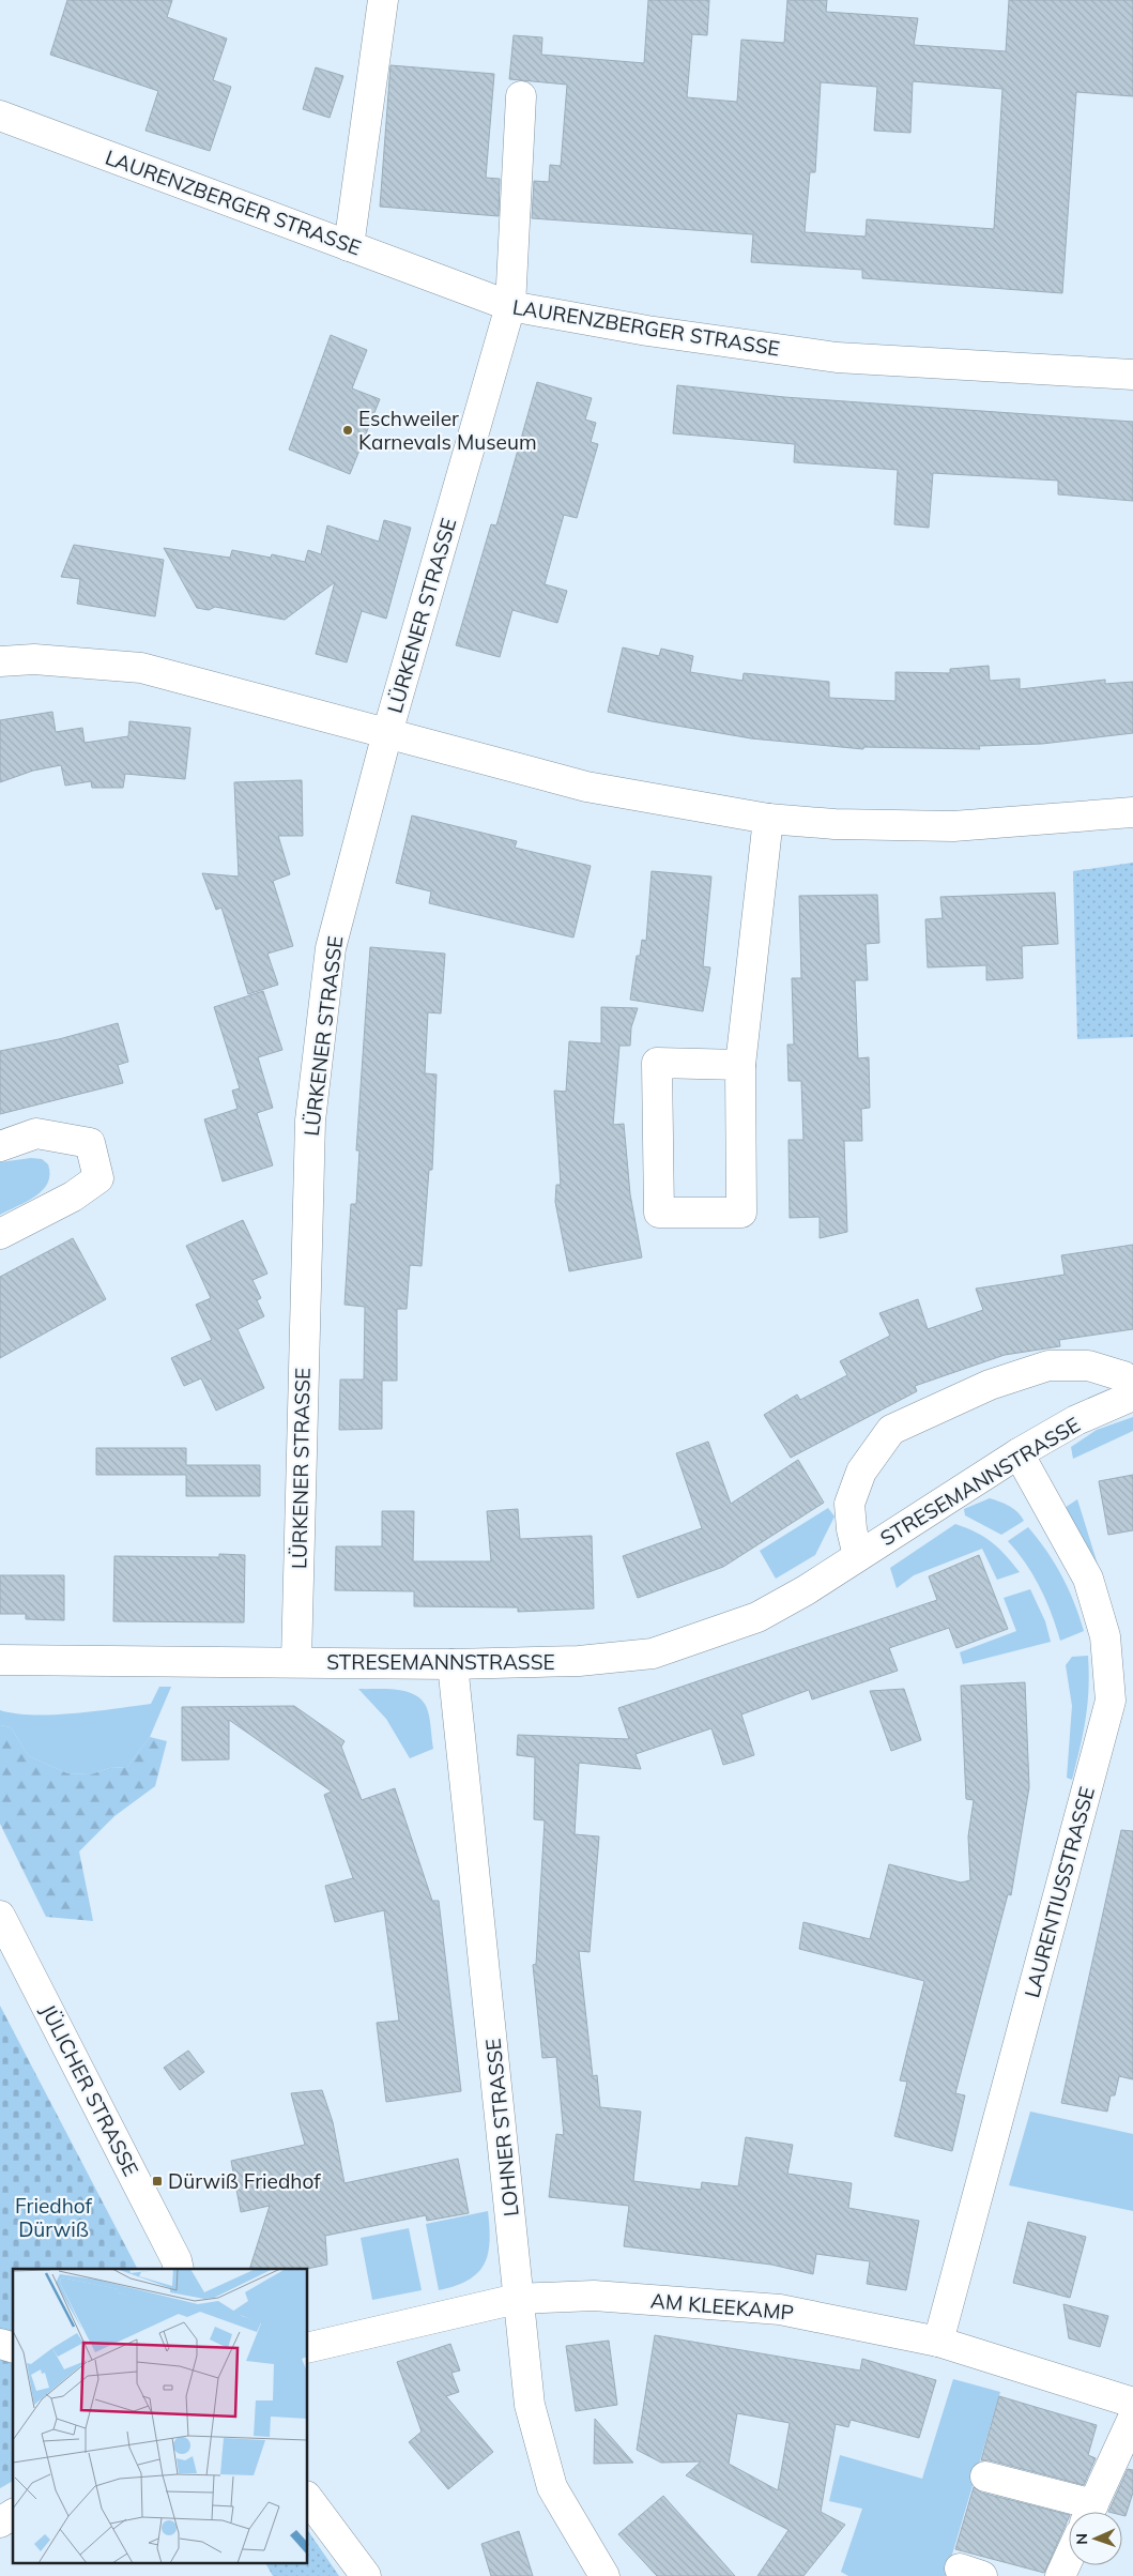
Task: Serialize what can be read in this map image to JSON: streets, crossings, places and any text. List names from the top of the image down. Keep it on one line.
{"streets":{"street":["LAURENZBERGER STRASSE","LÜRKENER STRASSE","STRESEMANNSTRASSE","LAURENTIUSSTRASSE","JÜLICHER STRASSE","LOHNER STRASSE","AM KLEEKAMP"]},"crossings":[["LAURENZBERGER STRASSE","LÜRKENER STRASSE"],["LÜRKENER STRASSE","STRESEMANNSTRASSE"],["STRESEMANNSTRASSE","LAURENTIUSSTRASSE"],["STRESEMANNSTRASSE","LOHNER STRASSE"],["LAURENTIUSSTRASSE","AM KLEEKAMP"],["LOHNER STRASSE","AM KLEEKAMP"]],"parks":["Friedhof Dürwiß"],"places":{"other":["Eschweiler Karnevals Museum"],"transit":["Dürwiß Friedhof"]},"north":"left"}
